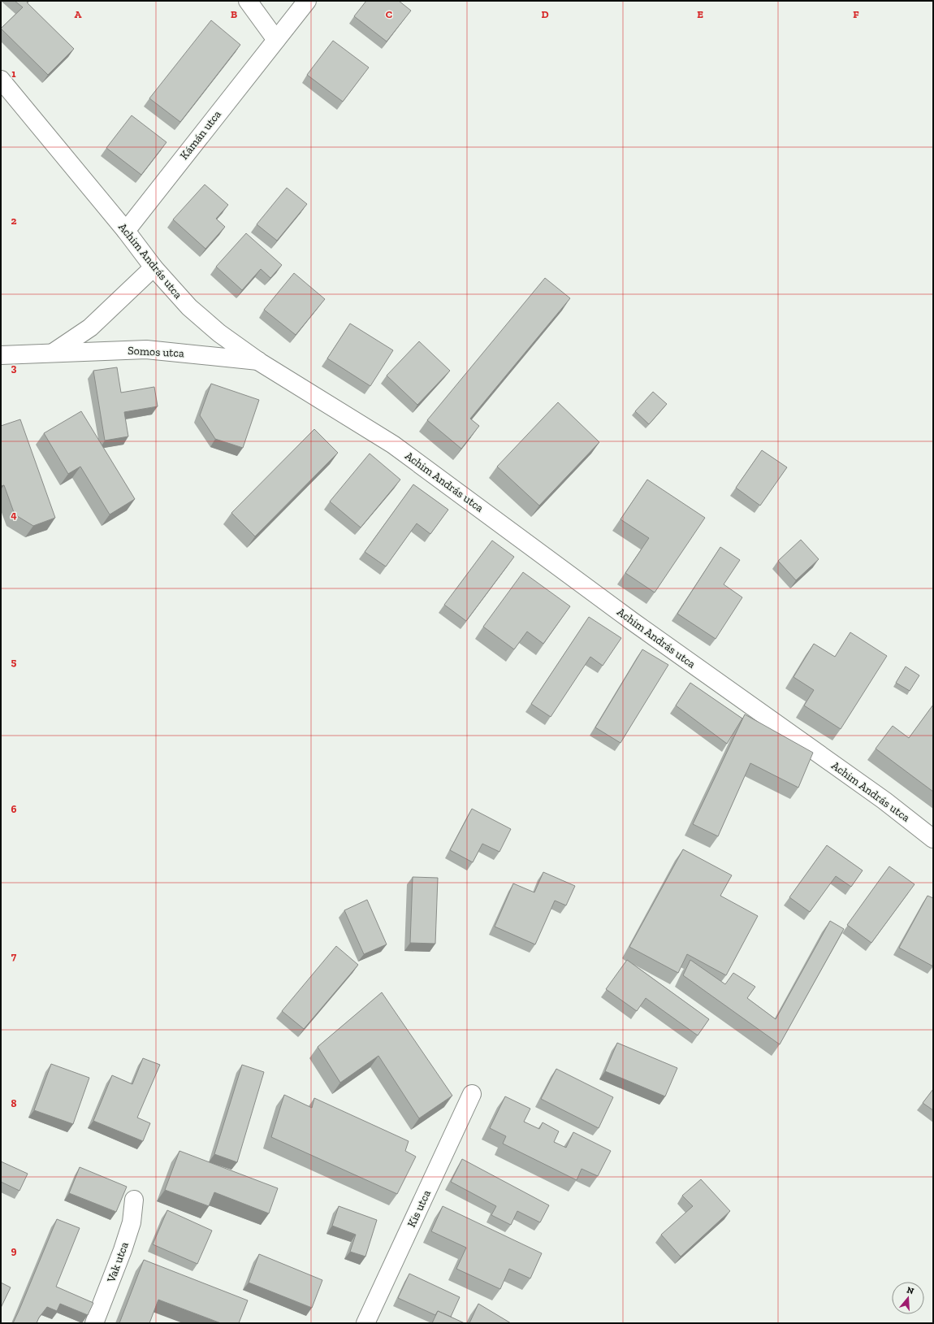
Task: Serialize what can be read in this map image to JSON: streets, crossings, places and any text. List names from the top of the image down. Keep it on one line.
{"streets":{"street":["Kámán utca","Achim András utca","Somos utca","Kis utca","Vak utca"]},"crossings":[["Kámán utca","Achim András utca"],["Achim András utca","Somos utca"]],"north":"top","grid":{"columns":["A","B","C","D","E","F"],"rows":["1","2","3","4","5","6","7","8","9"]}}
